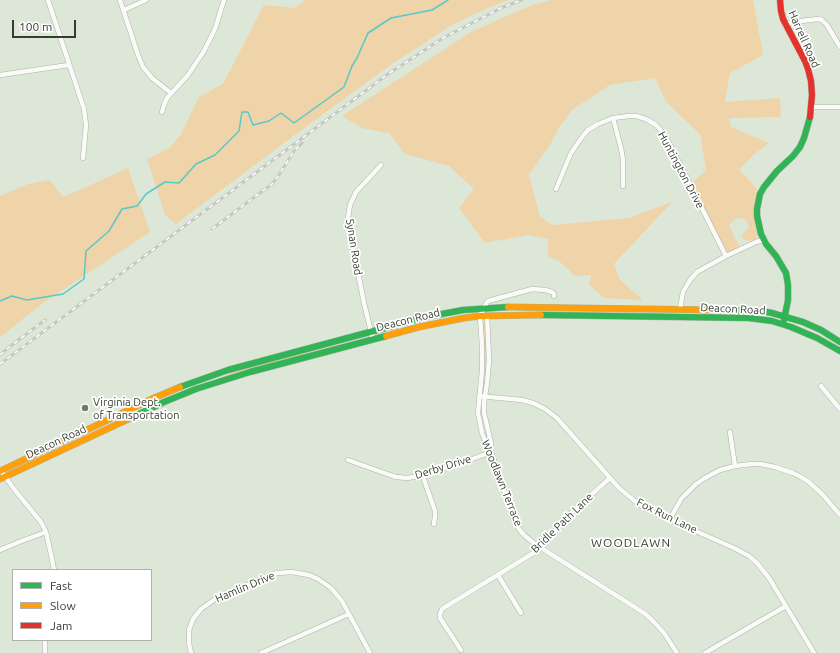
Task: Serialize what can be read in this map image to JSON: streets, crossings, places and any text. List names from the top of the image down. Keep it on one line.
{"streets":{"main road":["Harrell Road","Deacon Road"],"street":["Huntington Drive","Synan Road","Derby Drive","Woodlawn Terrace","Fox Run Lane","Bridle Path Lane","Hamlin Drive"]},"crossings":[["Harrell Road","Deacon Road"],["Synan Road","Deacon Road"],["Deacon Road","Woodlawn Terrace"],["Derby Drive","Woodlawn Terrace"],["Woodlawn Terrace","Fox Run Lane"],["Woodlawn Terrace","Bridle Path Lane"],["Fox Run Lane","Bridle Path Lane"]],"districts":["WOODLAWN"],"places":["Virginia Dept. of Transportation"],"legend":["Fast","Slow","Jam"],"scale_bar":"100 m"}
